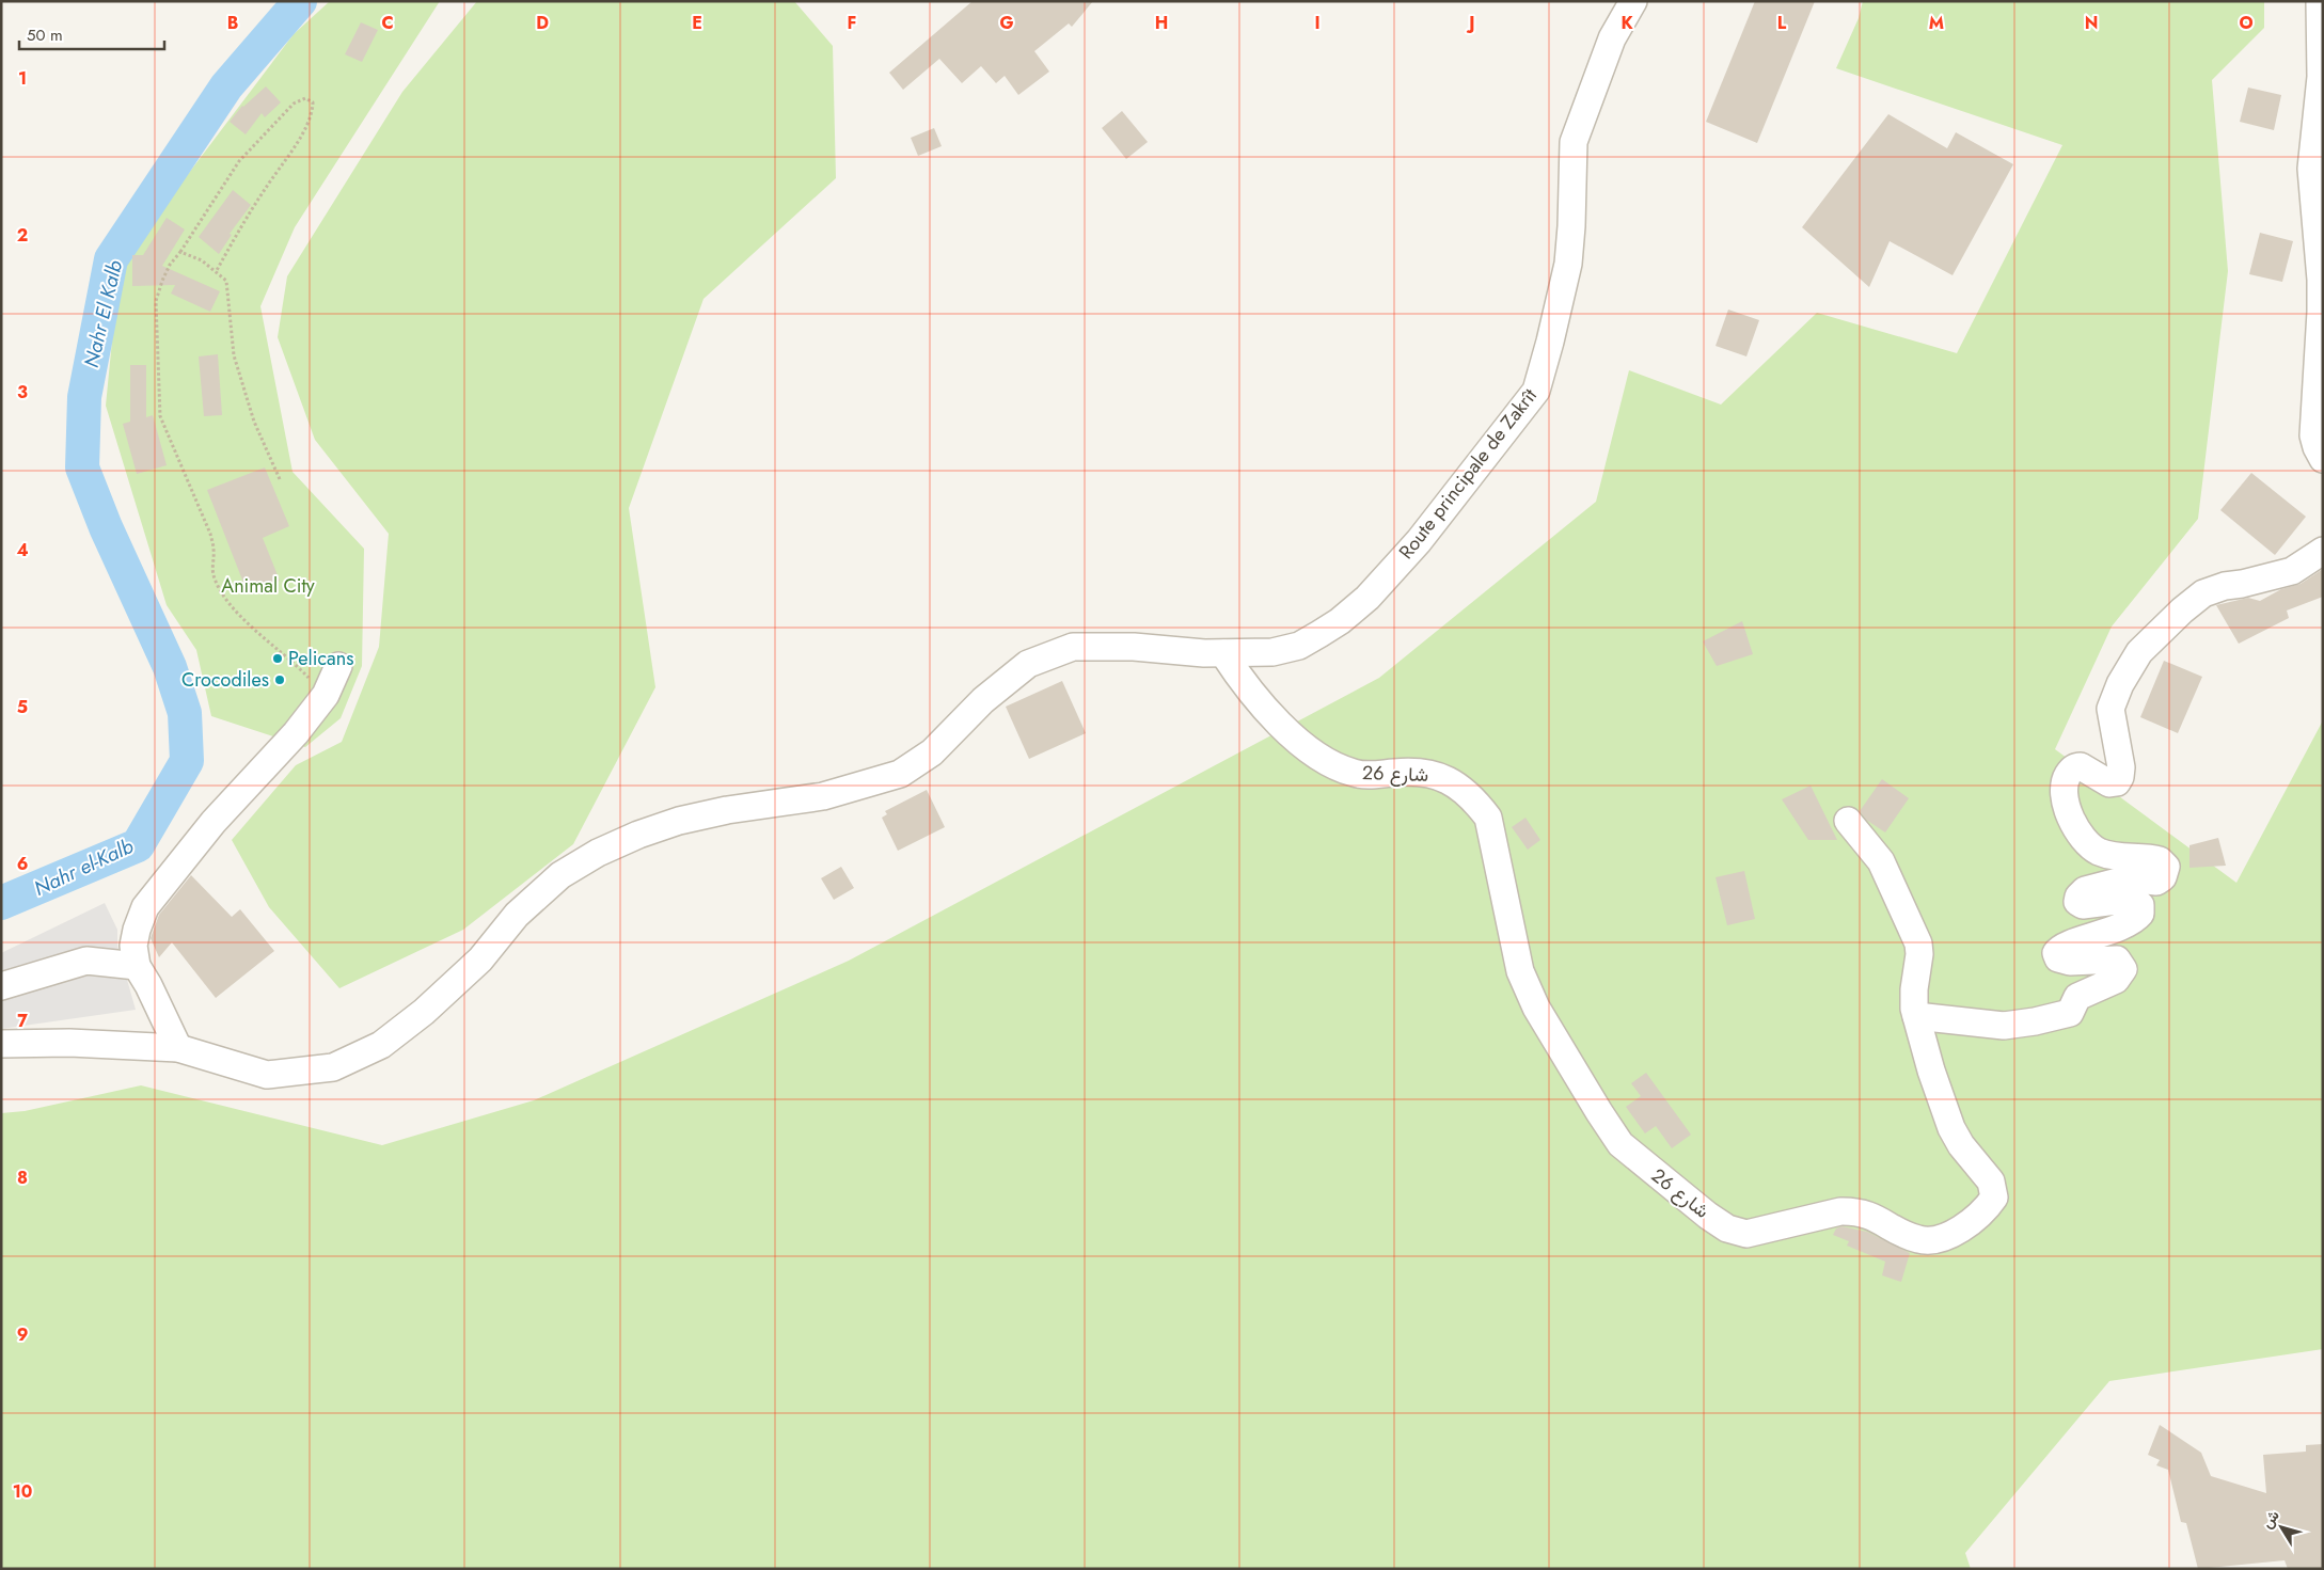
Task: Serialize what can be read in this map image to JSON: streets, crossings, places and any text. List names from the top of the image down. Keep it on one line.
{"streets":{"street":["Route principale de Zakrît","شارع 26"]},"crossings":[["Route principale de Zakrît","شارع 26"]],"water":["Nahr El Kalb","Nahr el-Kalb"],"parks":["Animal City"],"places":["Pelicans","Crocodiles"],"scale_bar":"50 m","north":"top left","grid":{"columns":["B","C","D","E","F","G","H","I","J","K","L","M","N","O"],"rows":["1","2","3","4","5","6","7","8","9","10"]}}
